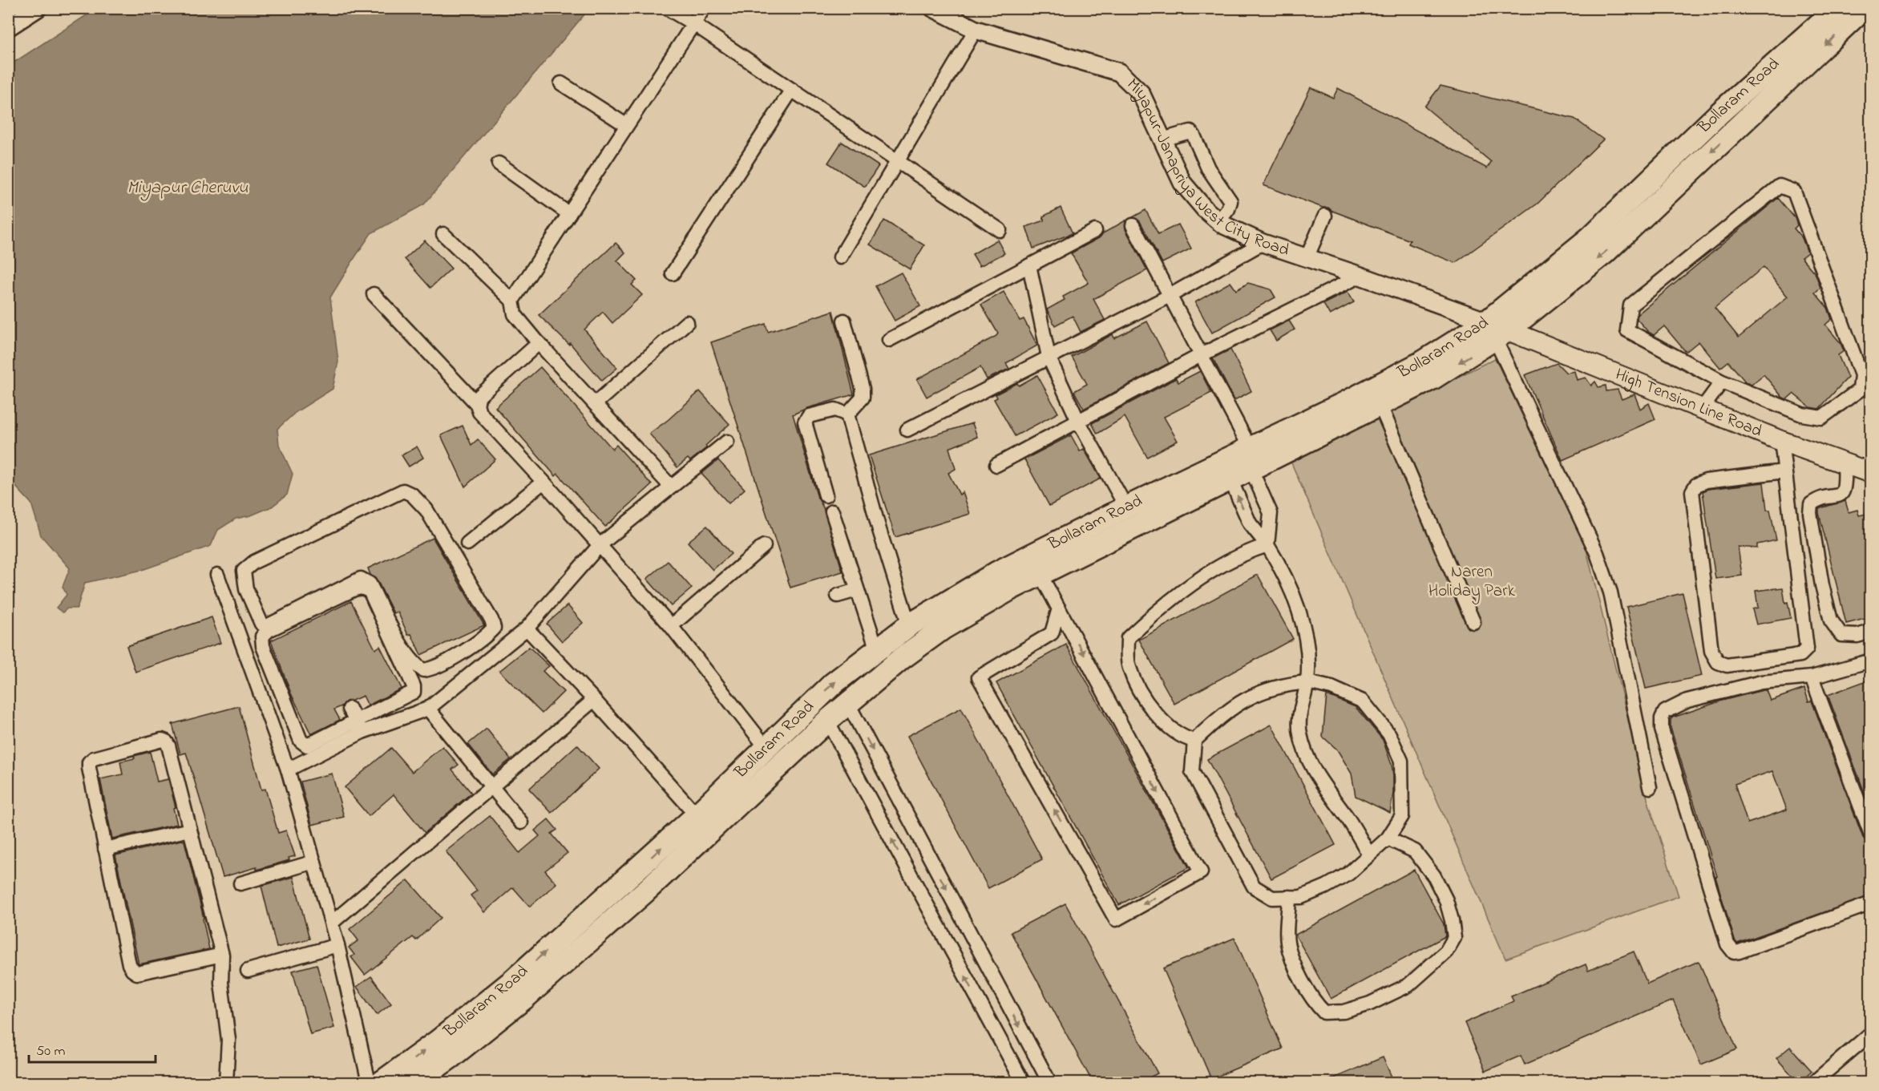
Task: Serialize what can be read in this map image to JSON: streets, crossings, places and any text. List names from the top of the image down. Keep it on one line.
{"streets":{"main road":["Bollaram Road","High Tension Line Road"],"street":["Miyapur-Janapriya West City Road"]},"crossings":[["Bollaram Road","Miyapur-Janapriya West City Road"],["Bollaram Road","High Tension Line Road"],["Miyapur-Janapriya West City Road","High Tension Line Road"]],"water":["Miyapur Cheruvu"],"parks":["Naren Holiday Park"],"scale_bar":"50 m"}
